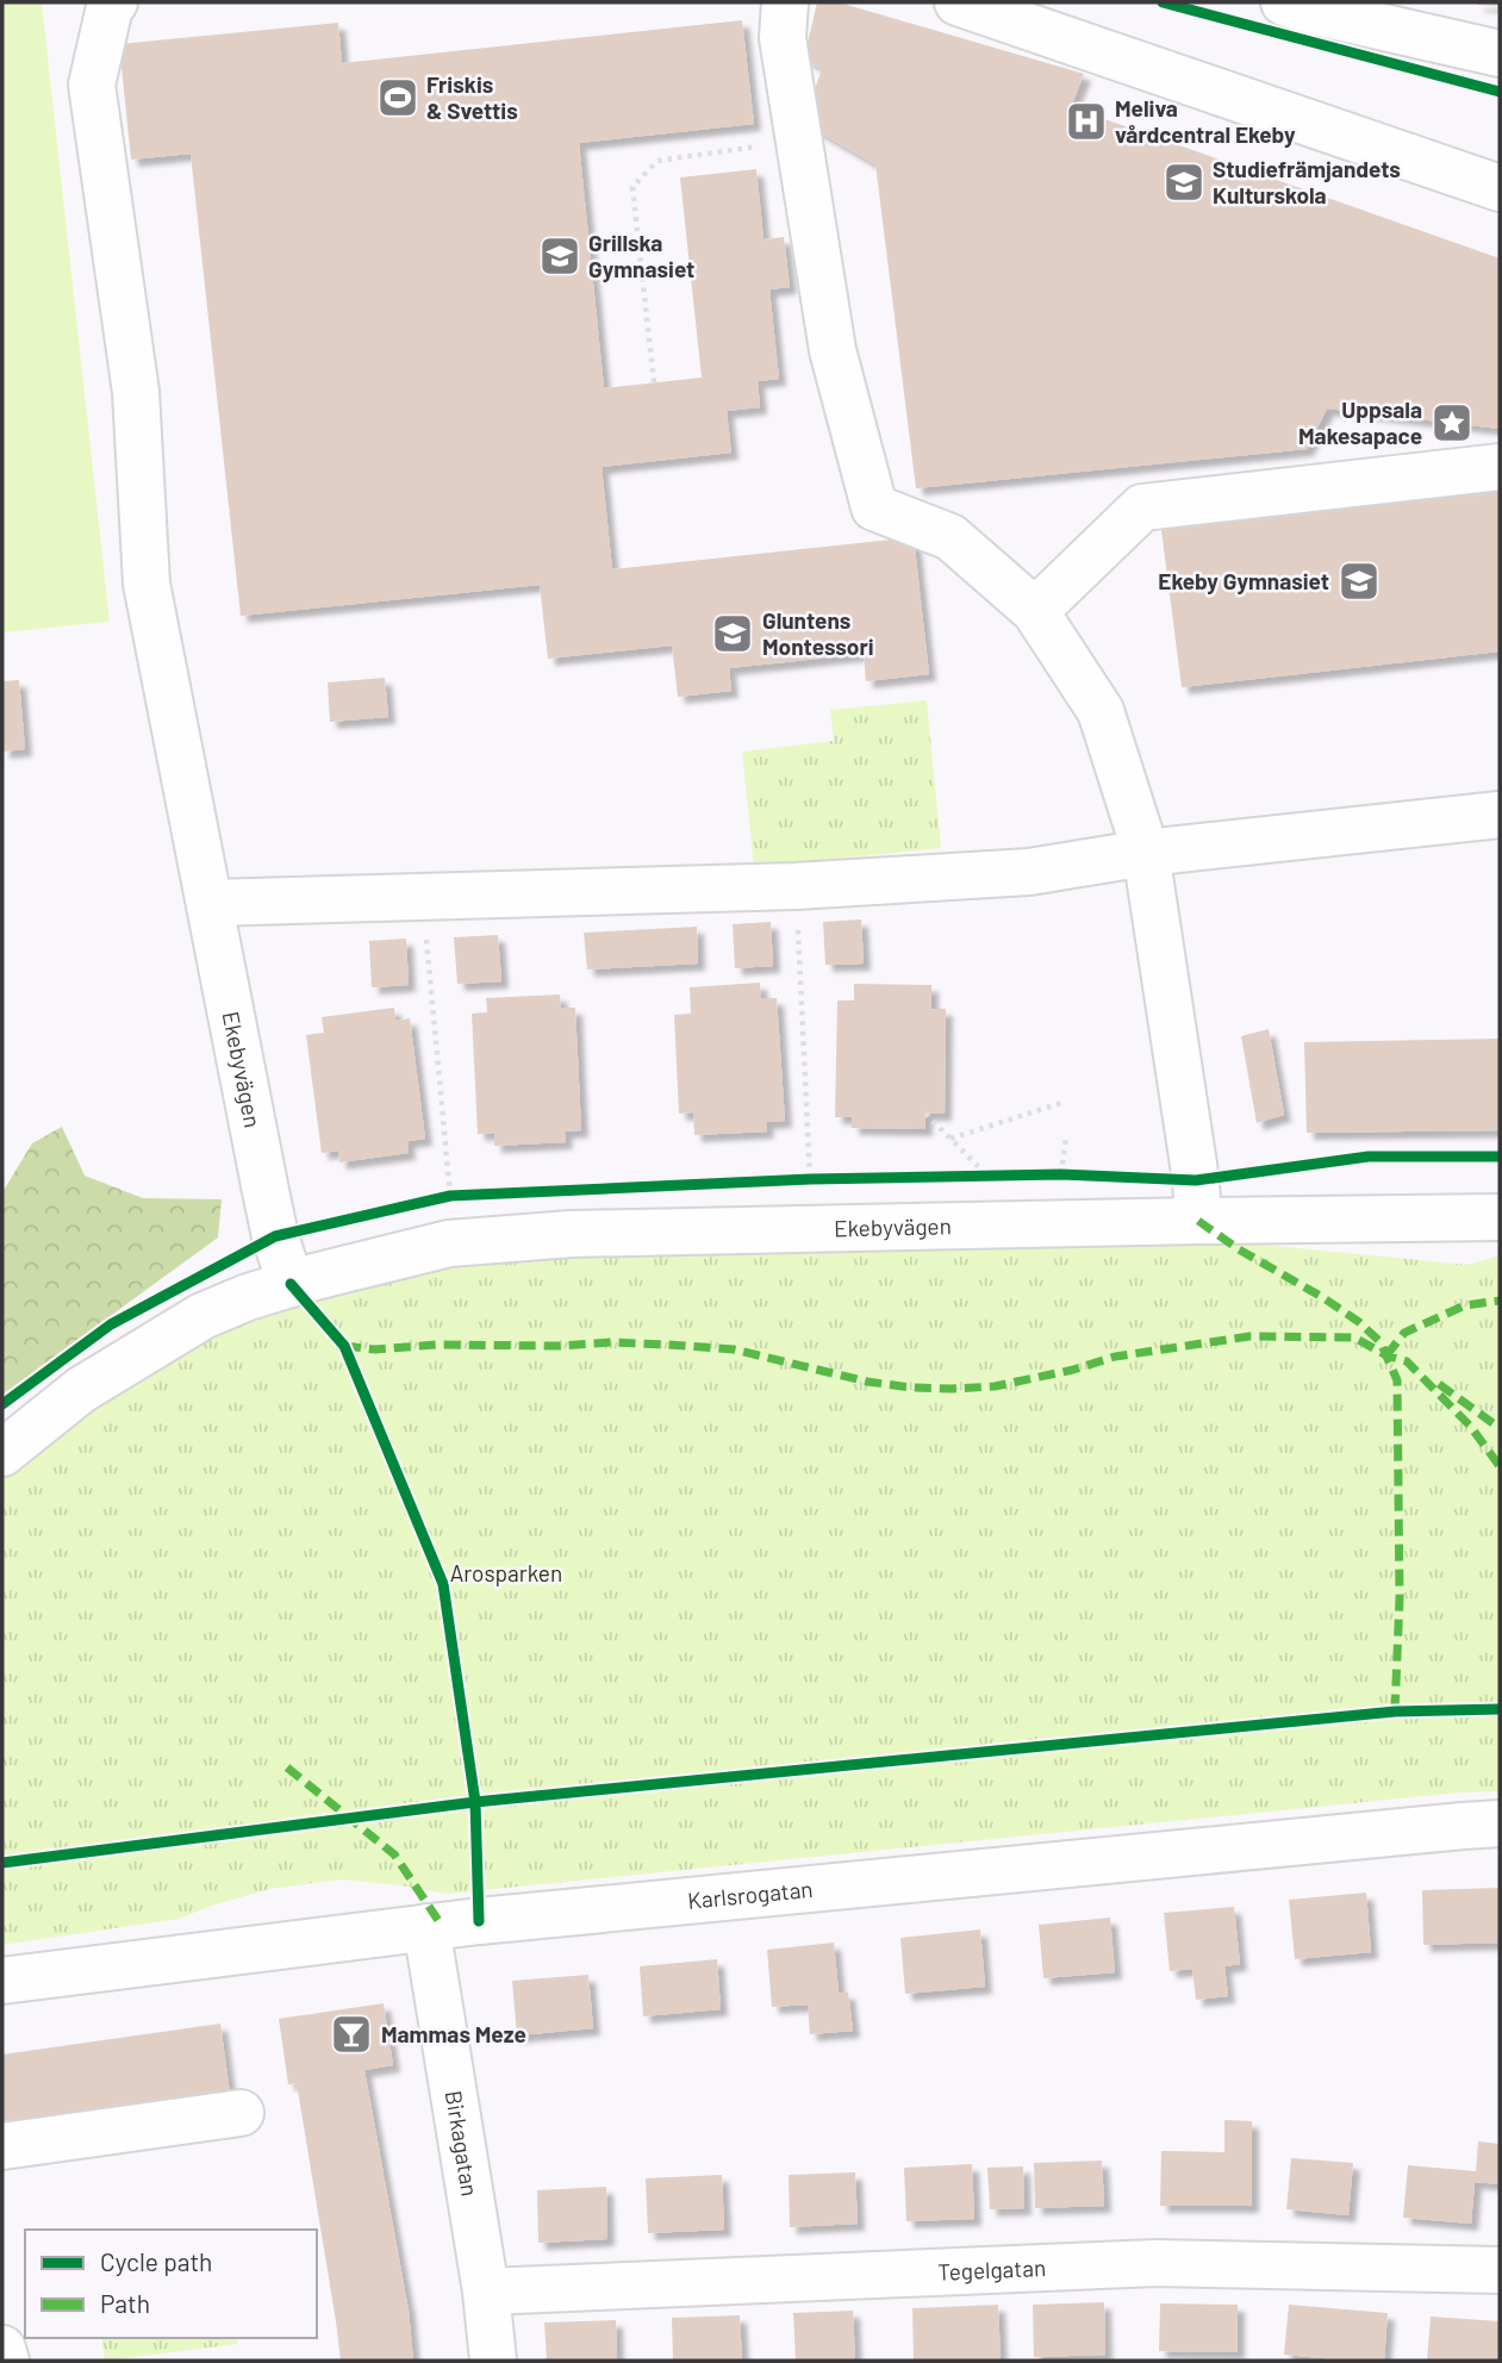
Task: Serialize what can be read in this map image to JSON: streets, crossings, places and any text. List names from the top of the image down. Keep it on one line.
{"streets":{"street":["Ekebyvägen","Karlsrogatan","Birkagatan","Tegelgatan"]},"crossings":[["Karlsrogatan","Birkagatan"],["Birkagatan","Tegelgatan"]],"parks":["Arosparken"],"places":{"sports":["Friskis & Svettis"],"hospital":["Meliva vårdcentral Ekeby"],"school or university":["Studiefrämjandets Kulturskola","Grillska Gymnasiet","Ekeby Gymnasiet","Gluntens Montessori"],"place":["Uppsala Makesapace"],"bar":["Mammas Meze"]},"legend":["Cycle path","Path"]}
